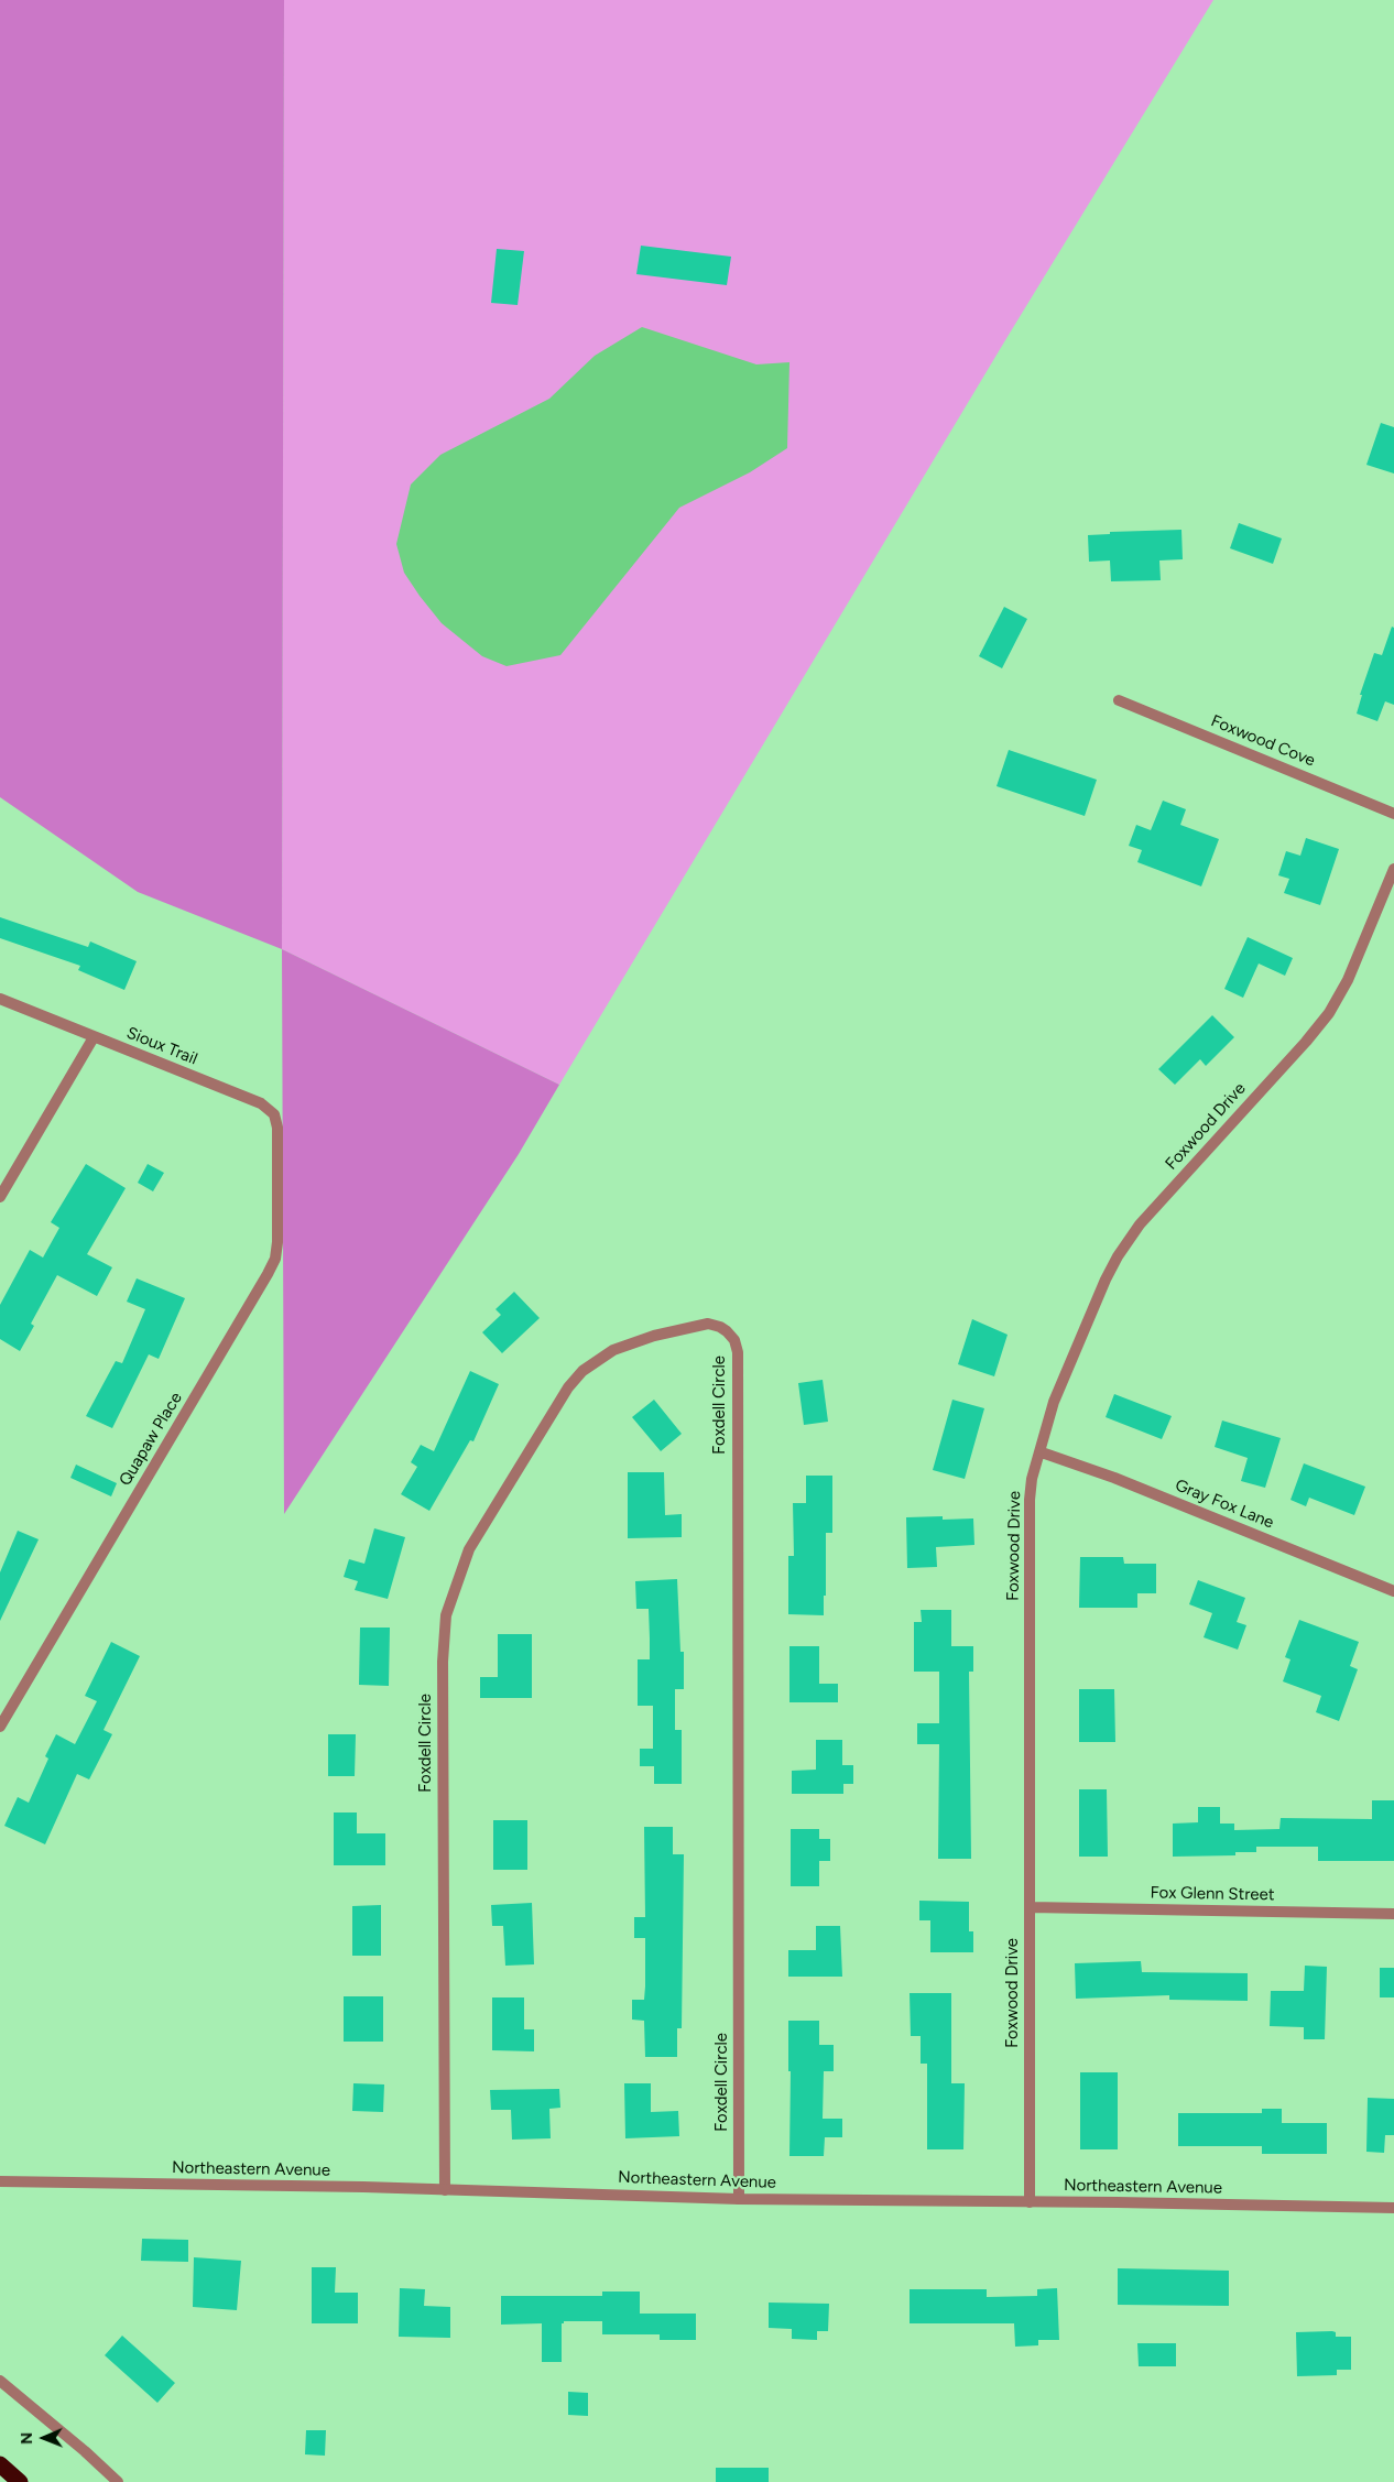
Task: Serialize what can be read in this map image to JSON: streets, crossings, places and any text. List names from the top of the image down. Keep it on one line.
{"streets":{"street":["Foxwood Cove","Sioux Trail","Foxwood Drive","Foxdell Circle","Quapaw Place","Gray Fox Lane","Fox Glenn Street","Northeastern Avenue"]},"crossings":[["Sioux Trail","Quapaw Place"],["Foxwood Drive","Gray Fox Lane"],["Foxwood Drive","Fox Glenn Street"],["Foxwood Drive","Northeastern Avenue"],["Foxdell Circle","Northeastern Avenue"]],"north":"left"}
